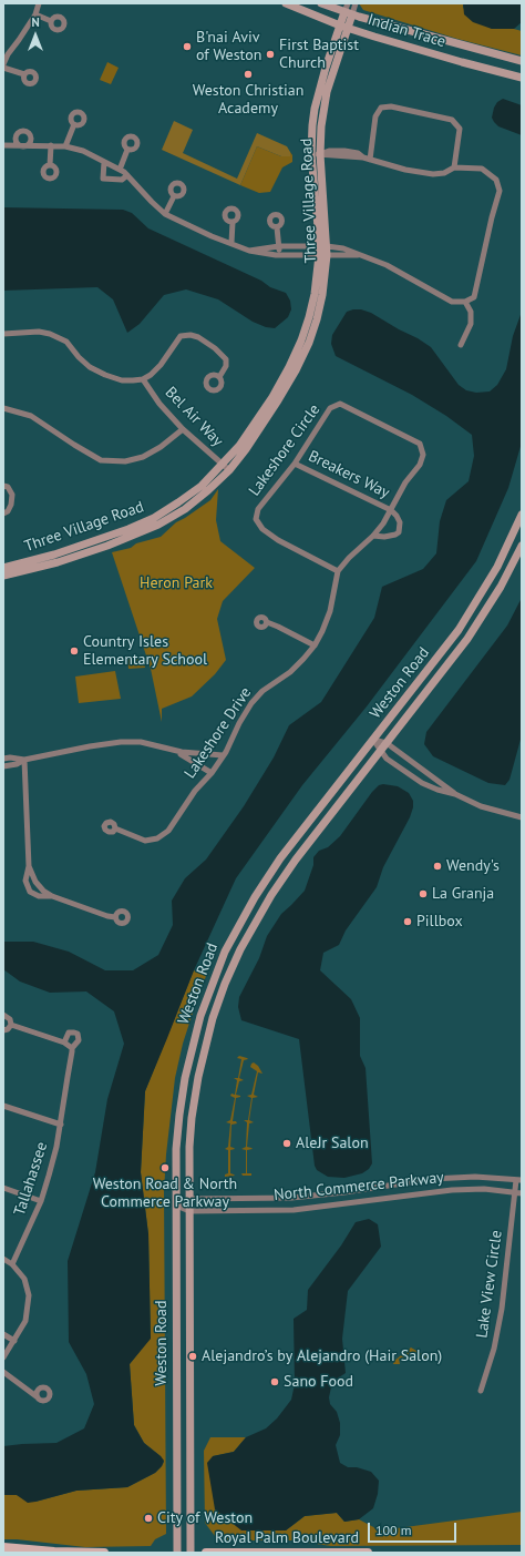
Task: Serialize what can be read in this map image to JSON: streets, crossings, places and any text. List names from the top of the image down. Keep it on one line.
{"streets":{"main road":["Indian Trace","Three Village Road","Weston Road","Royal Palm Boulevard"],"street":["Bel Air Way","Lakeshore Circle","Breakers Way","Lakeshore Drive","Tallahassee","North Commerce Parkway","Lake View Circle"]},"crossings":[["Indian Trace","Three Village Road"],["Three Village Road","Bel Air Way"],["Lakeshore Circle","Breakers Way"],["Lakeshore Circle","Lakeshore Drive"],["Weston Road","North Commerce Parkway"],["North Commerce Parkway","Lake View Circle"]],"parks":["Heron Park"],"places":["B'nai Aviv of Weston","First Baptist Church","Weston Christian Academy","Country Isles Elementary School","Wendy's","La Granja","Pillbox","AleJr Salon","Weston Road & North Commerce Parkway","Alejandro’s by Alejandro (Hair Salon)","Sano Food","City of Weston"],"scale_bar":"100 m","north":"top"}
